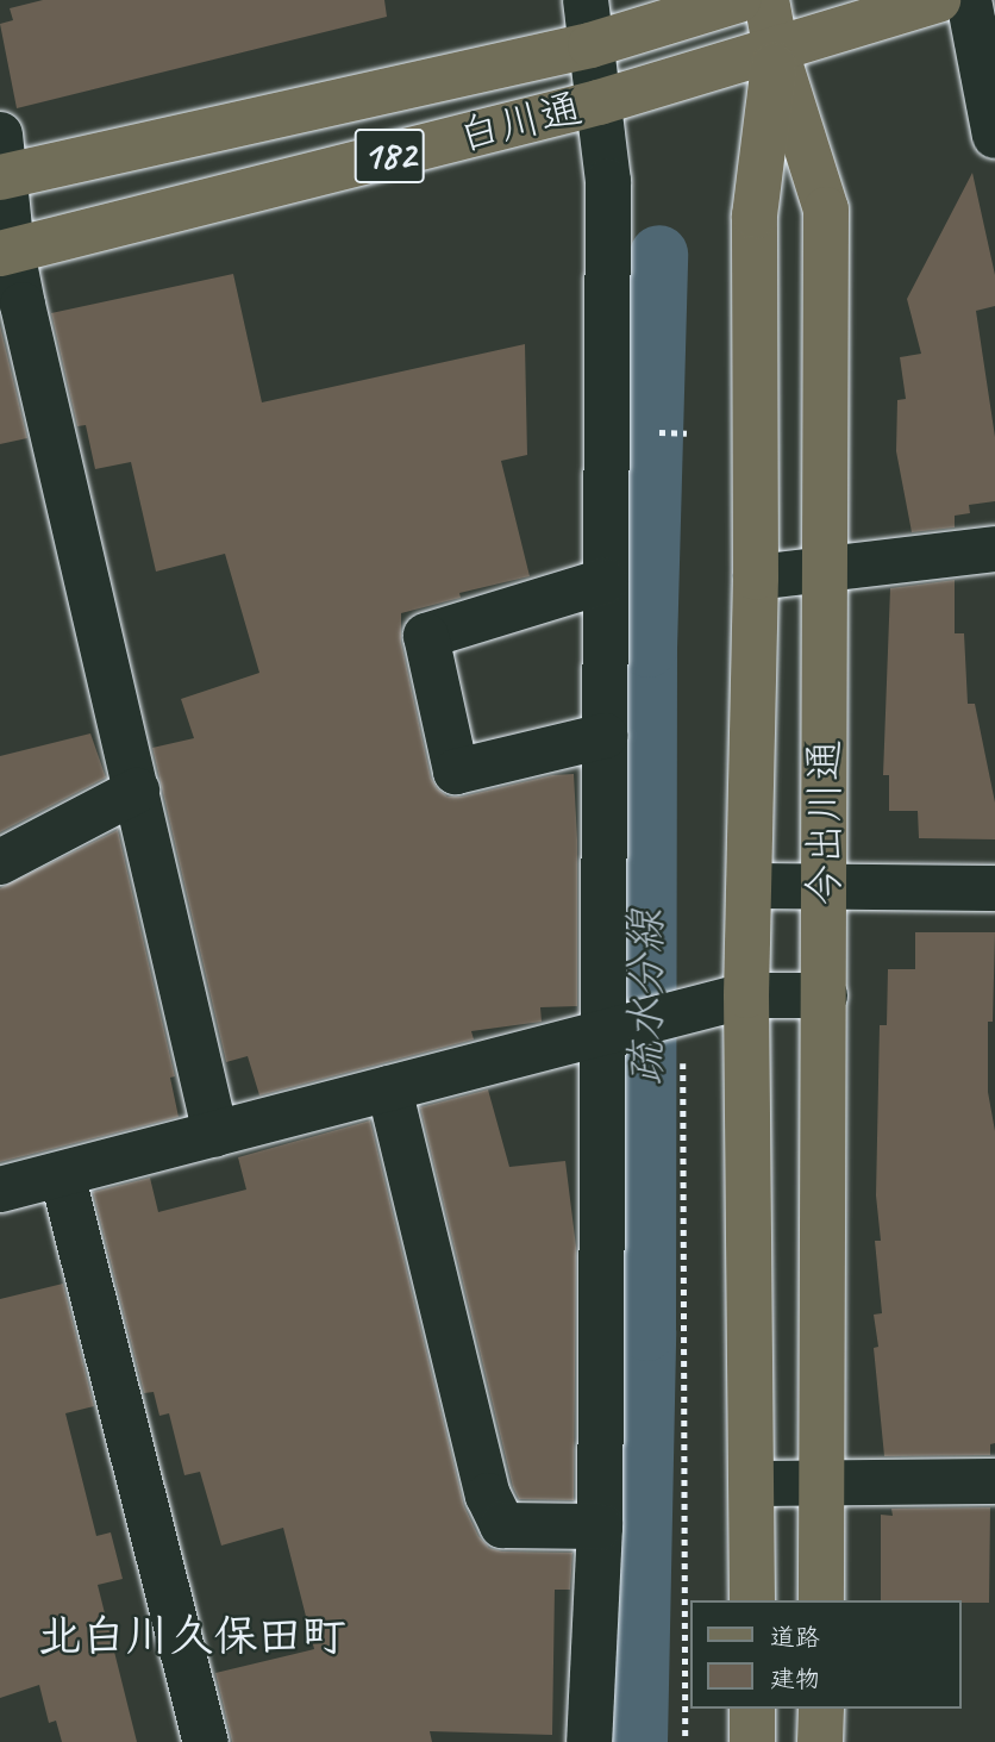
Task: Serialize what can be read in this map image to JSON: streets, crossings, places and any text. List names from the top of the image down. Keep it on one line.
{"streets":{"main road":["白川通","182","今出川通"]},"crossings":[["白川通","今出川通"]],"districts":["北白川久保田町"],"water":["疏水分線"],"legend":["道路","建物"]}
